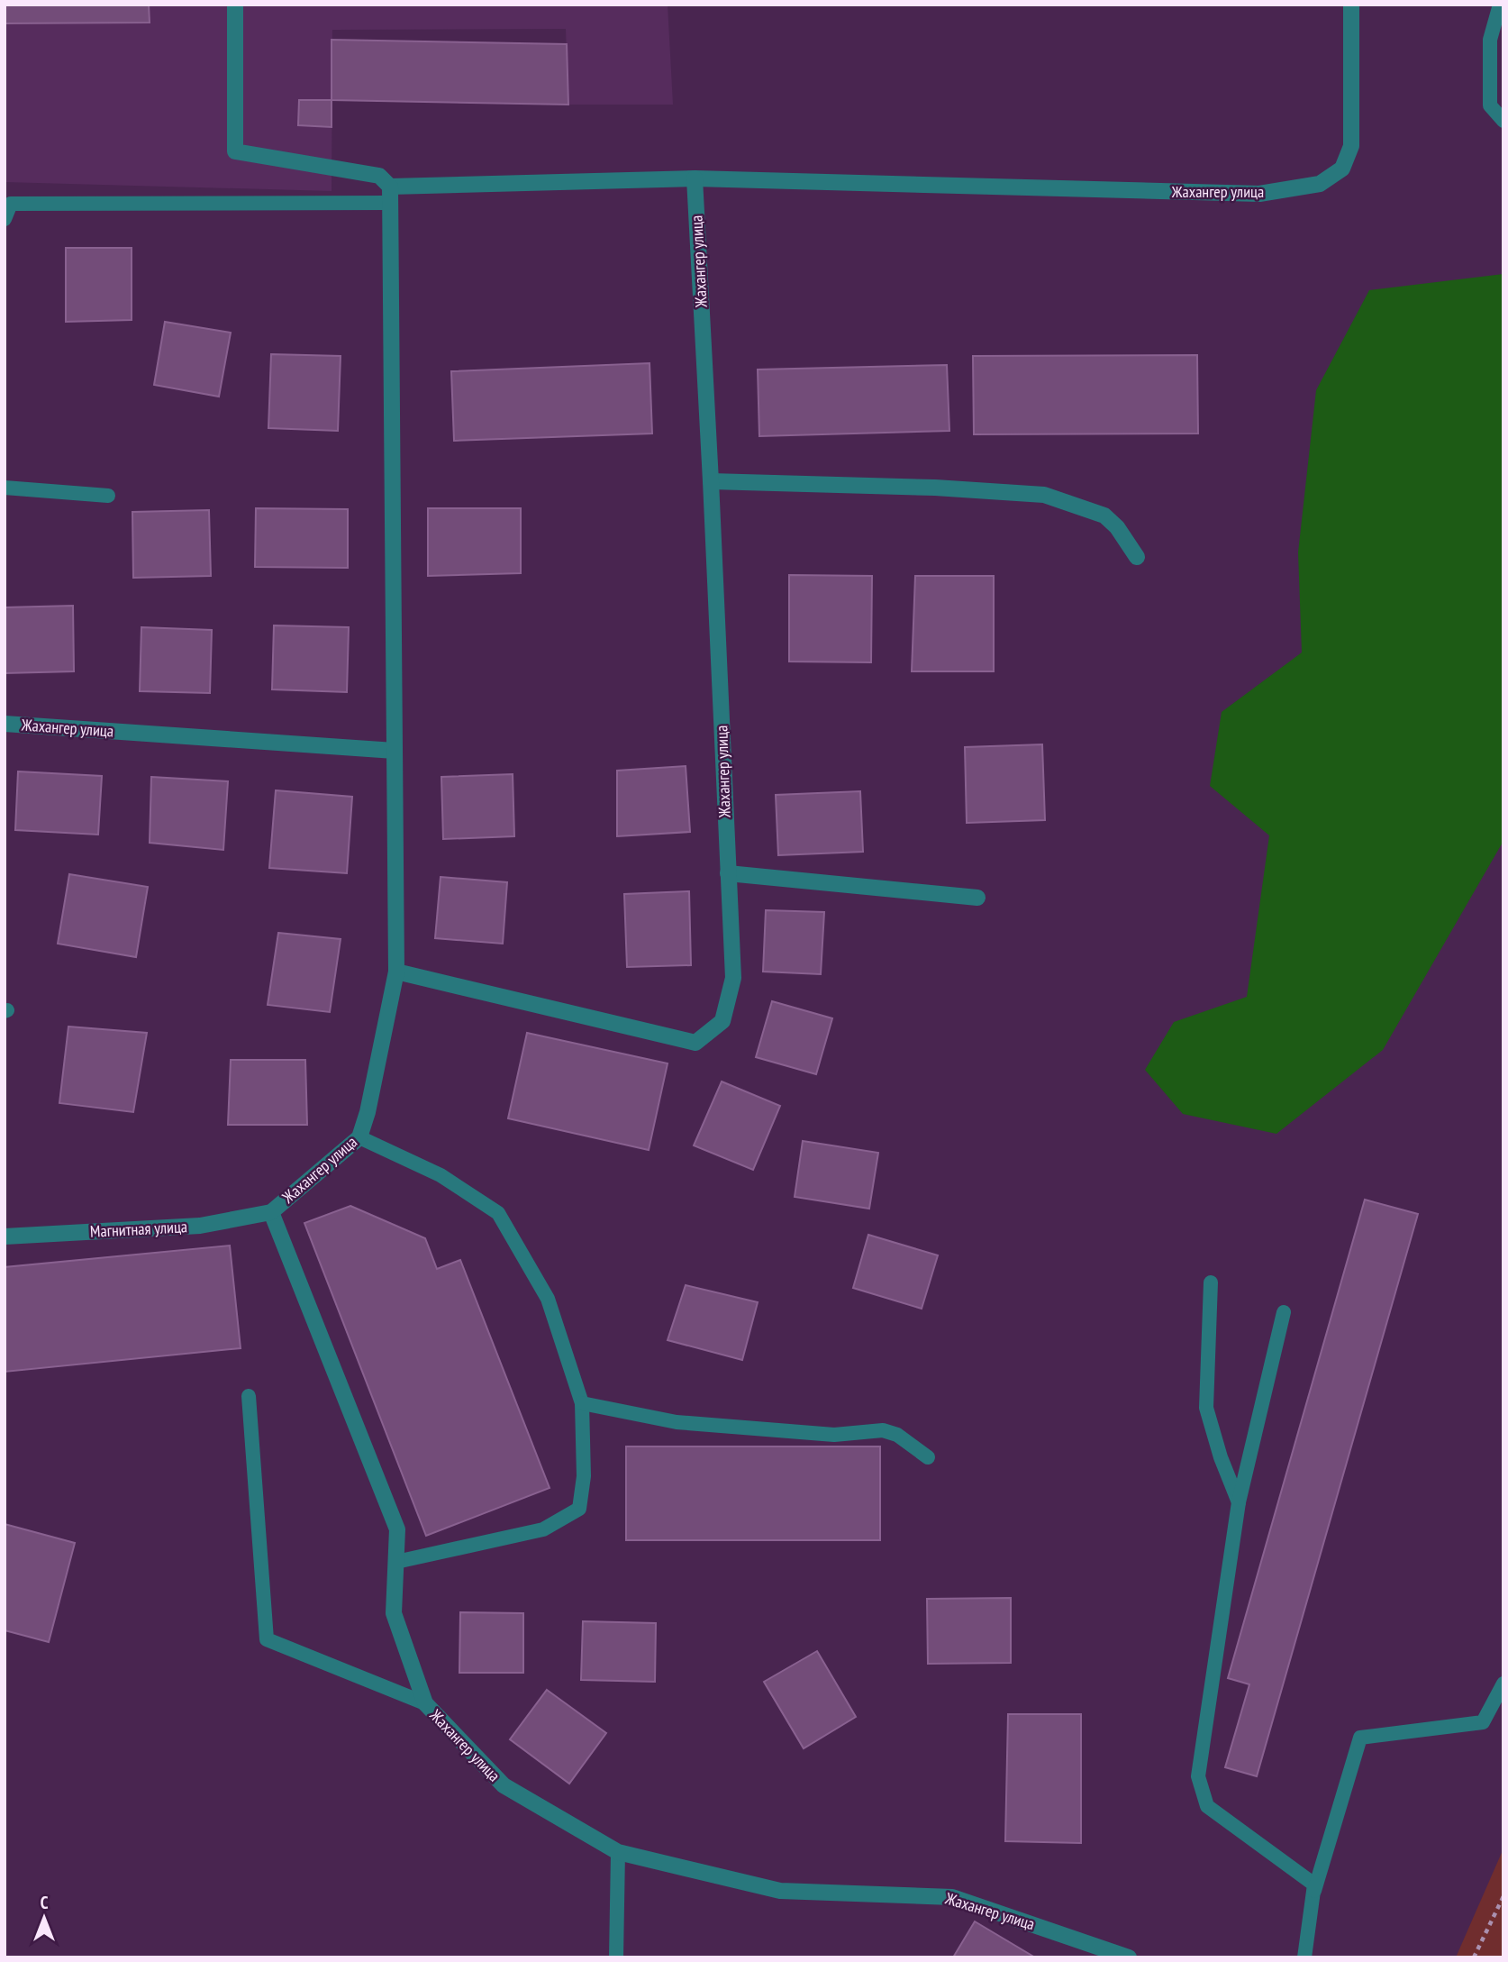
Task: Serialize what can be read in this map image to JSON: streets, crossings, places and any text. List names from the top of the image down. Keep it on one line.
{"streets":{"street":["Жахангер улица","Магнитная улица"]},"crossings":[["Жахангер улица","Магнитная улица"]],"north":"top"}
